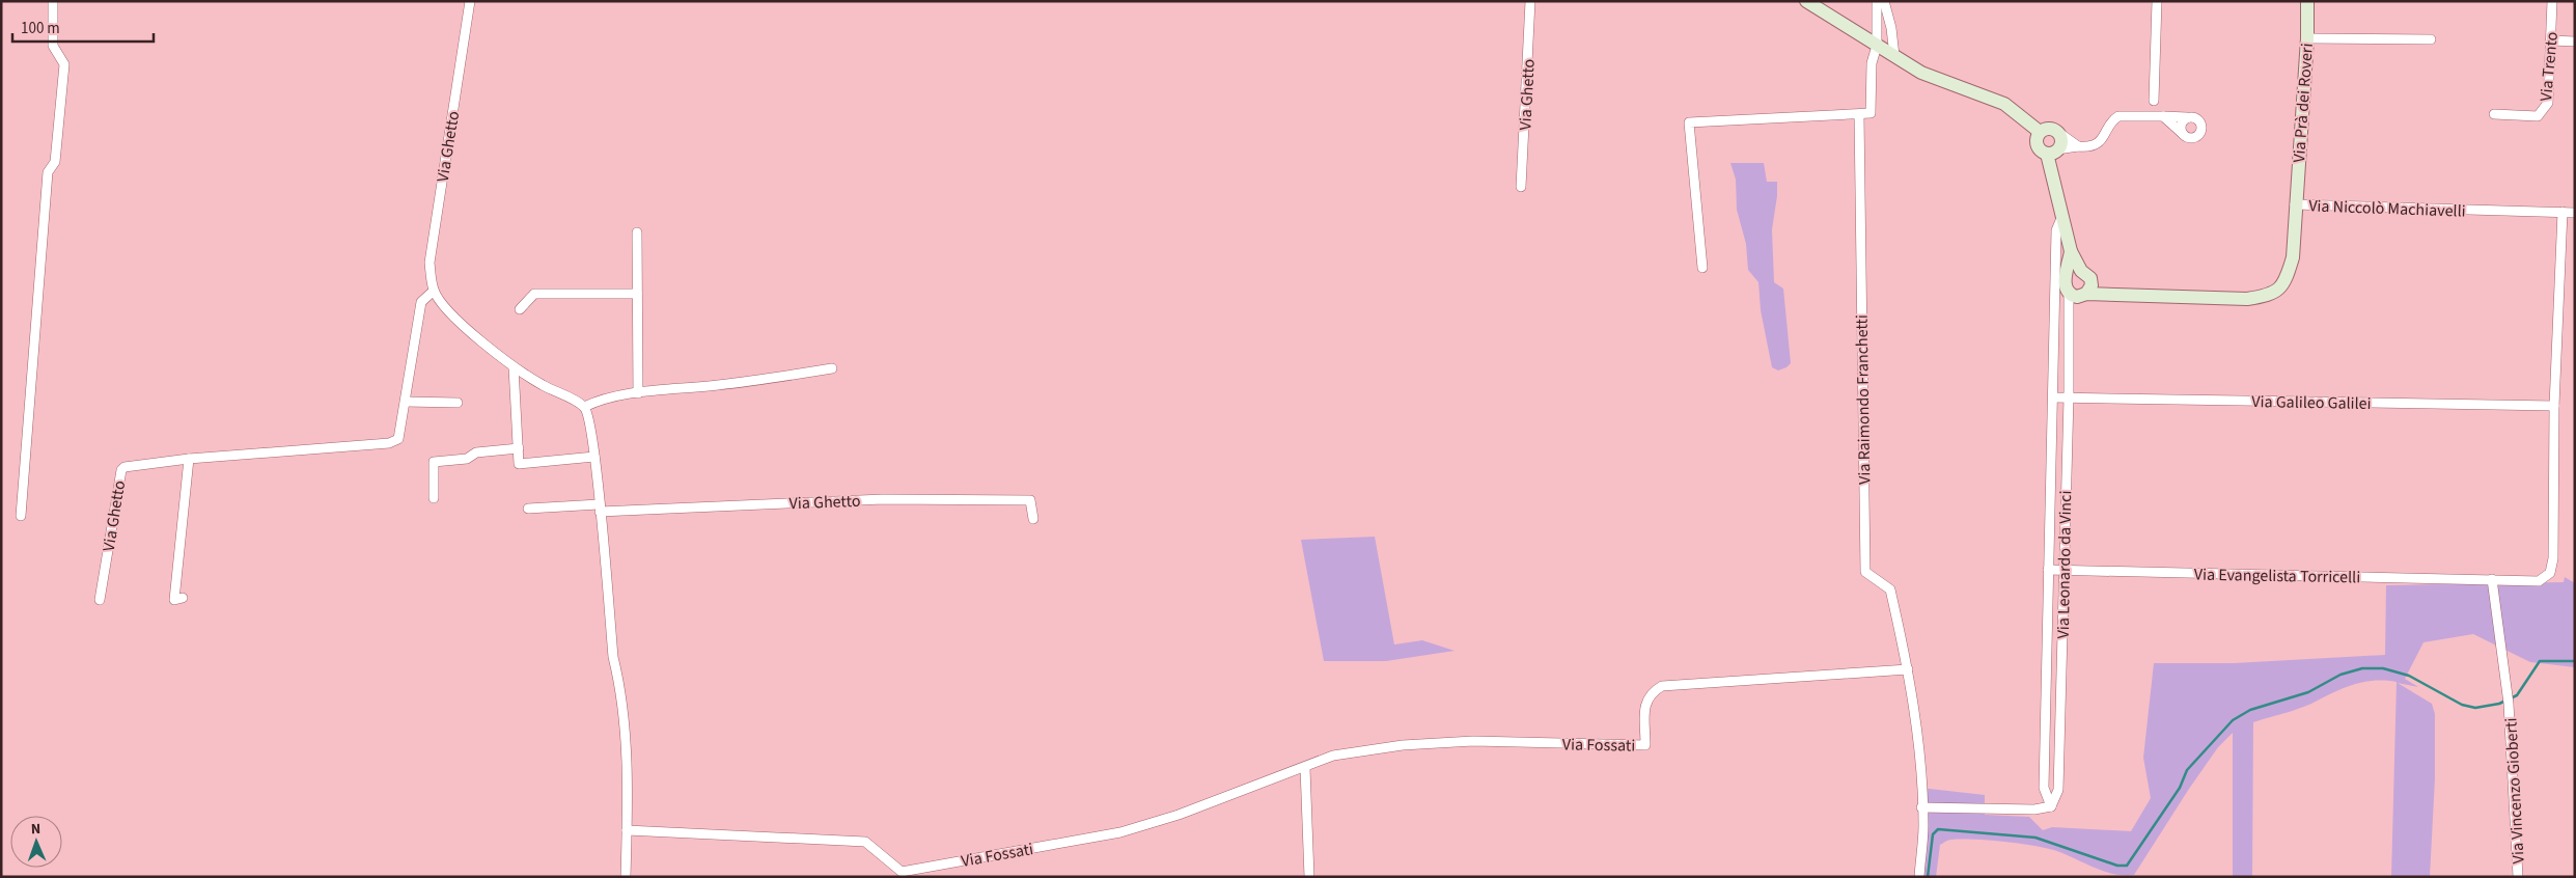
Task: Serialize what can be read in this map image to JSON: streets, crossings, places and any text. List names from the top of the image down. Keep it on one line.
{"streets":{"main road":["Via Prà dei Roveri","Via Niccolò Machiavelli"],"street":["Via Trento","Via Ghetto","Via Raimondo Franchetti","Via Galileo Galilei","Via Leonardo da Vinci","Via Evangelista Torricelli","Via Fossati","Via Vincenzo Gioberti"]},"crossings":[["Via Prà dei Roveri","Via Niccolò Machiavelli"],["Via Niccolò Machiavelli","Via Leonardo da Vinci"],["Via Raimondo Franchetti","Via Fossati"],["Via Galileo Galilei","Via Leonardo da Vinci"],["Via Galileo Galilei","Via Evangelista Torricelli"],["Via Leonardo da Vinci","Via Evangelista Torricelli"],["Via Evangelista Torricelli","Via Vincenzo Gioberti"]],"scale_bar":"100 m","north":"top"}
